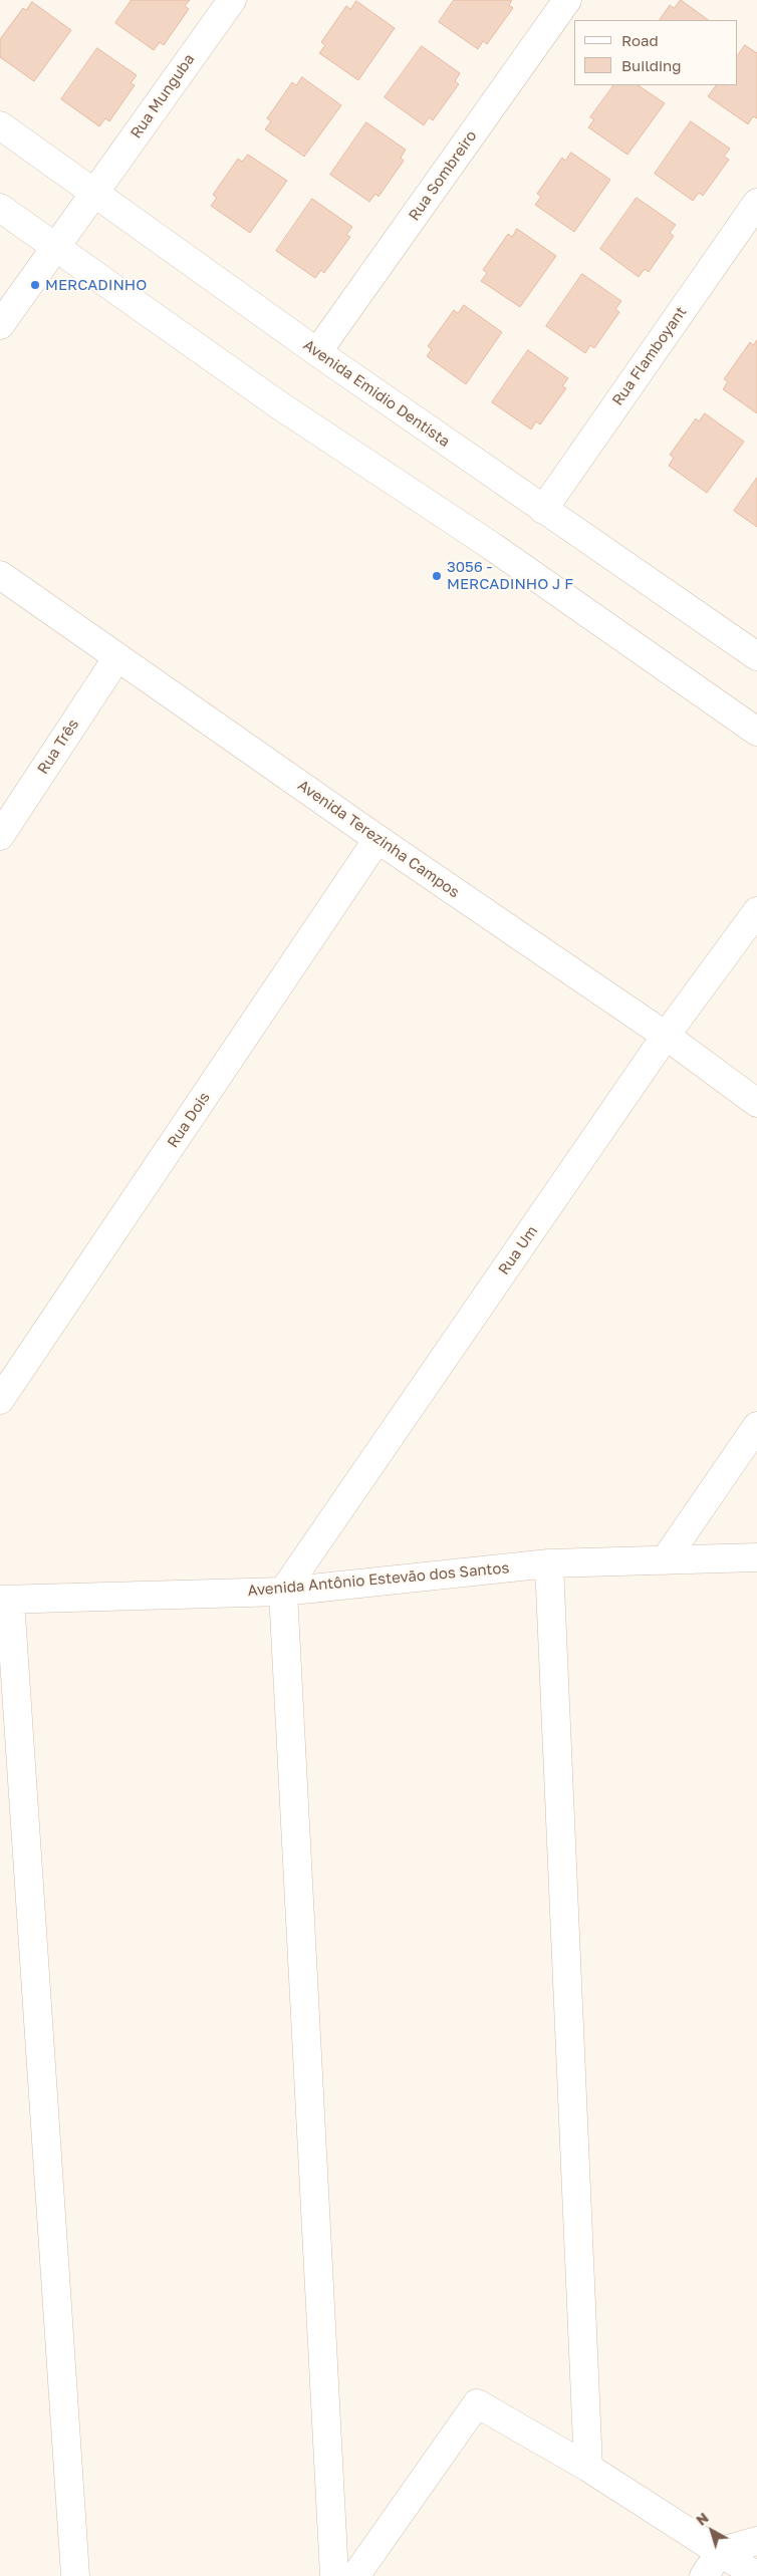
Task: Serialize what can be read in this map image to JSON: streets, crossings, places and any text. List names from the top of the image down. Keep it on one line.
{"streets":{"street":["Rua Munguba","Rua Sombreiro","Rua Flamboyant","Avenida Emidio Dentista","Rua Três","Avenida Terezinha Campos","Rua Dois","Rua Um","Avenida Antônio Estevão dos Santos"]},"crossings":[["Rua Munguba","Avenida Emidio Dentista"],["Rua Sombreiro","Avenida Emidio Dentista"],["Rua Flamboyant","Avenida Emidio Dentista"],["Rua Três","Avenida Terezinha Campos"],["Avenida Terezinha Campos","Rua Dois"],["Avenida Terezinha Campos","Rua Um"],["Rua Um","Avenida Antônio Estevão dos Santos"]],"places":["MERCADINHO","3056 - MERCADINHO J F"],"legend":["Road","Building"],"north":"top left"}
